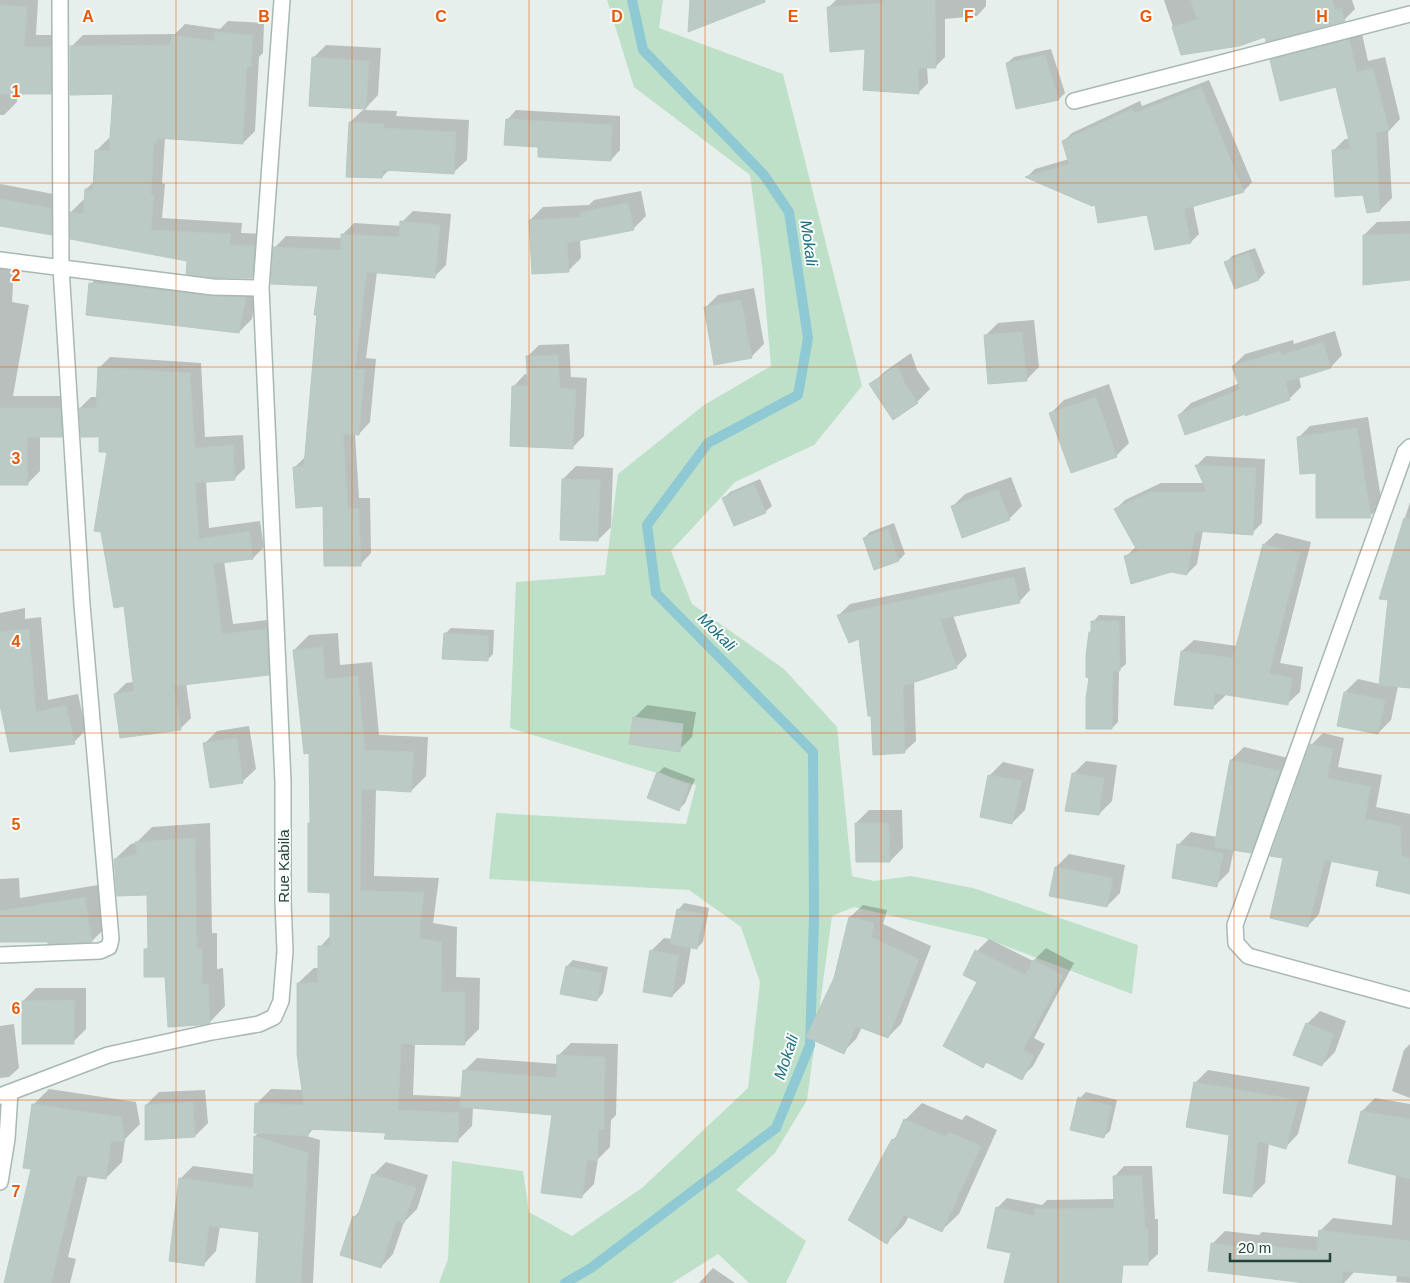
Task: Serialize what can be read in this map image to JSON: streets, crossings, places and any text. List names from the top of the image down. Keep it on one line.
{"streets":{"street":["Rue Kabila"]},"water":["Mokali"],"scale_bar":"20 m","grid":{"columns":["A","B","C","D","E","F","G","H"],"rows":["1","2","3","4","5","6","7"]}}
